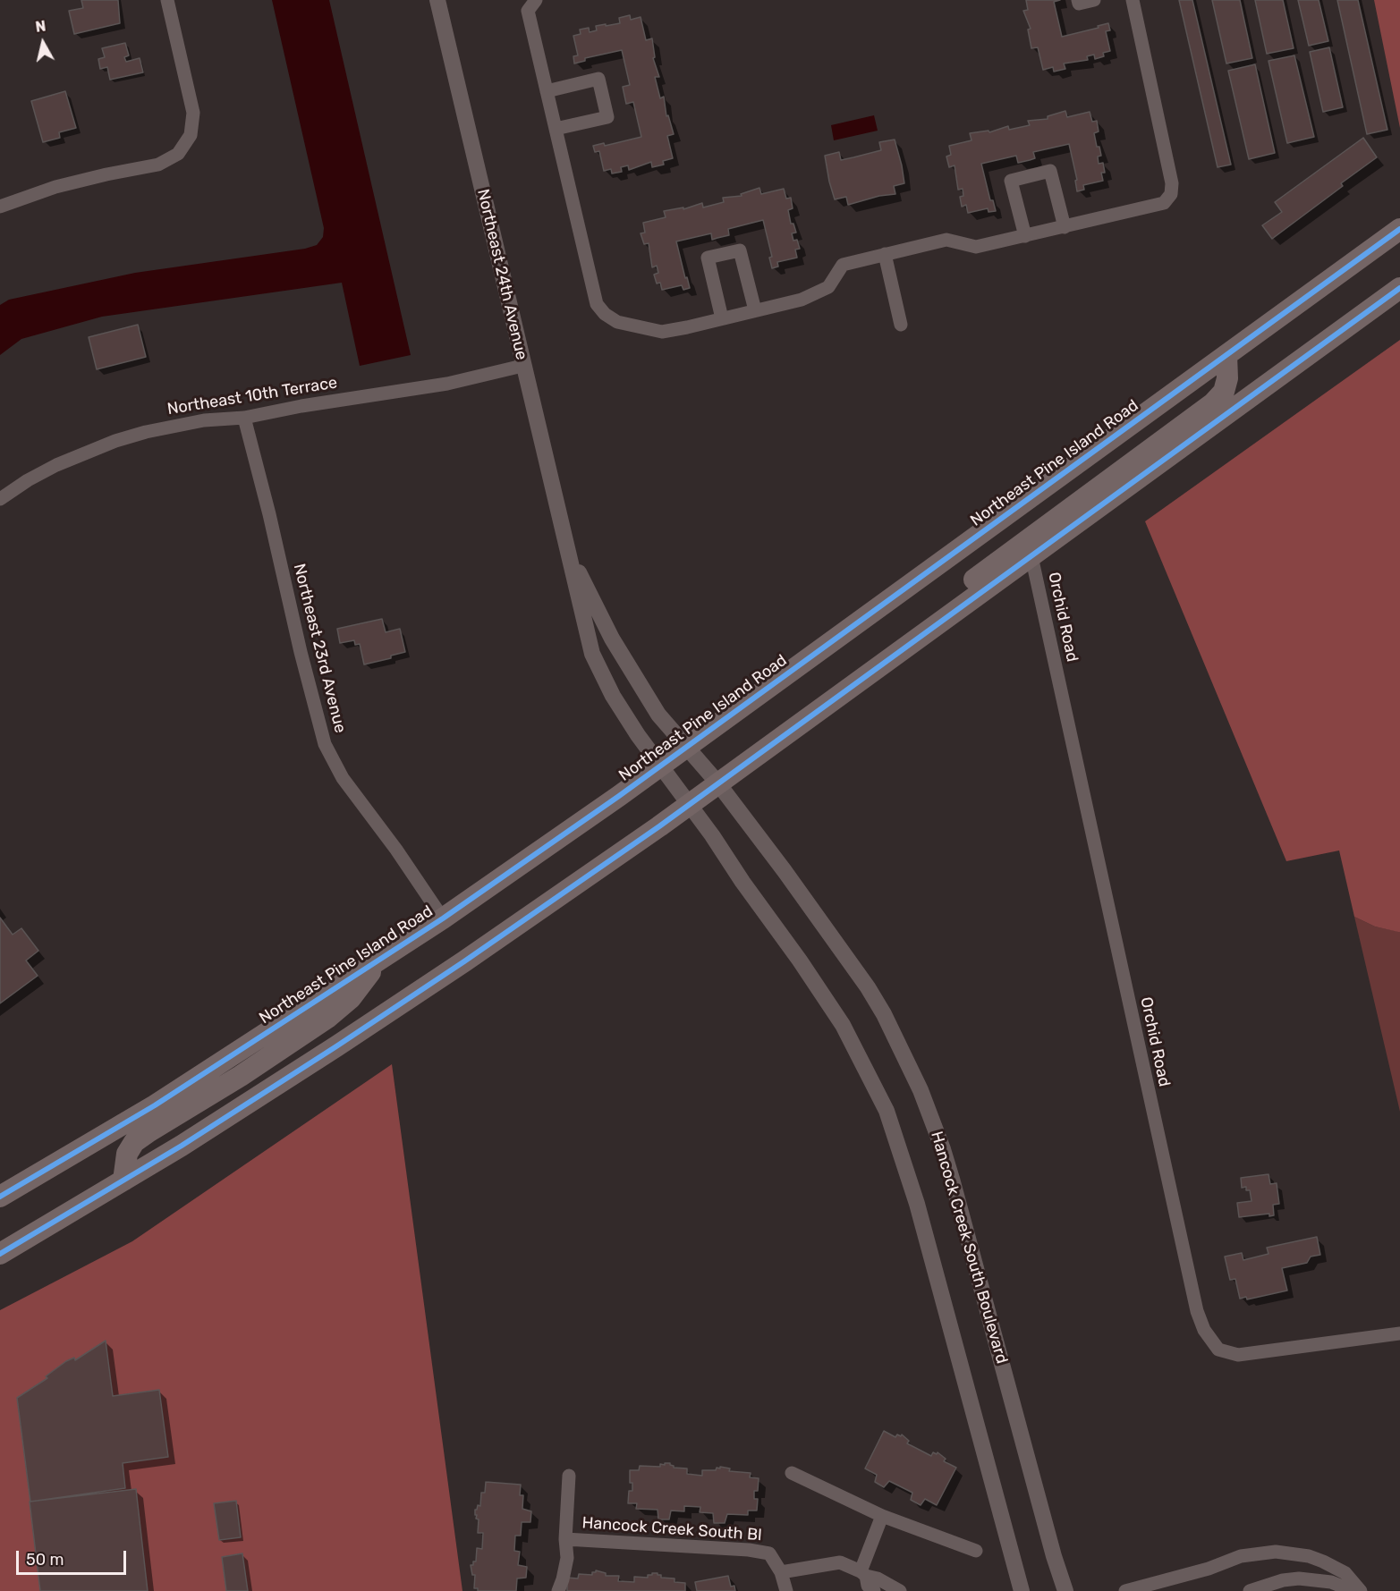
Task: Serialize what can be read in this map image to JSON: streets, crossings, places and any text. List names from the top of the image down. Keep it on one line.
{"streets":{"main road":["Northeast Pine Island Road"],"street":["Northeast 24th Avenue","Northeast 10th Terrace","Orchid Road","Northeast 23rd Avenue","Hancock Creek South Boulevard","Hancock Creek South Bl"]},"crossings":[["Northeast 24th Avenue","Northeast 10th Terrace"],["Northeast 24th Avenue","Northeast Pine Island Road"],["Northeast 24th Avenue","Hancock Creek South Boulevard"],["Northeast 10th Terrace","Northeast 23rd Avenue"],["Northeast Pine Island Road","Northeast 23rd Avenue"],["Northeast Pine Island Road","Hancock Creek South Boulevard"]],"scale_bar":"50 m","north":"top"}
